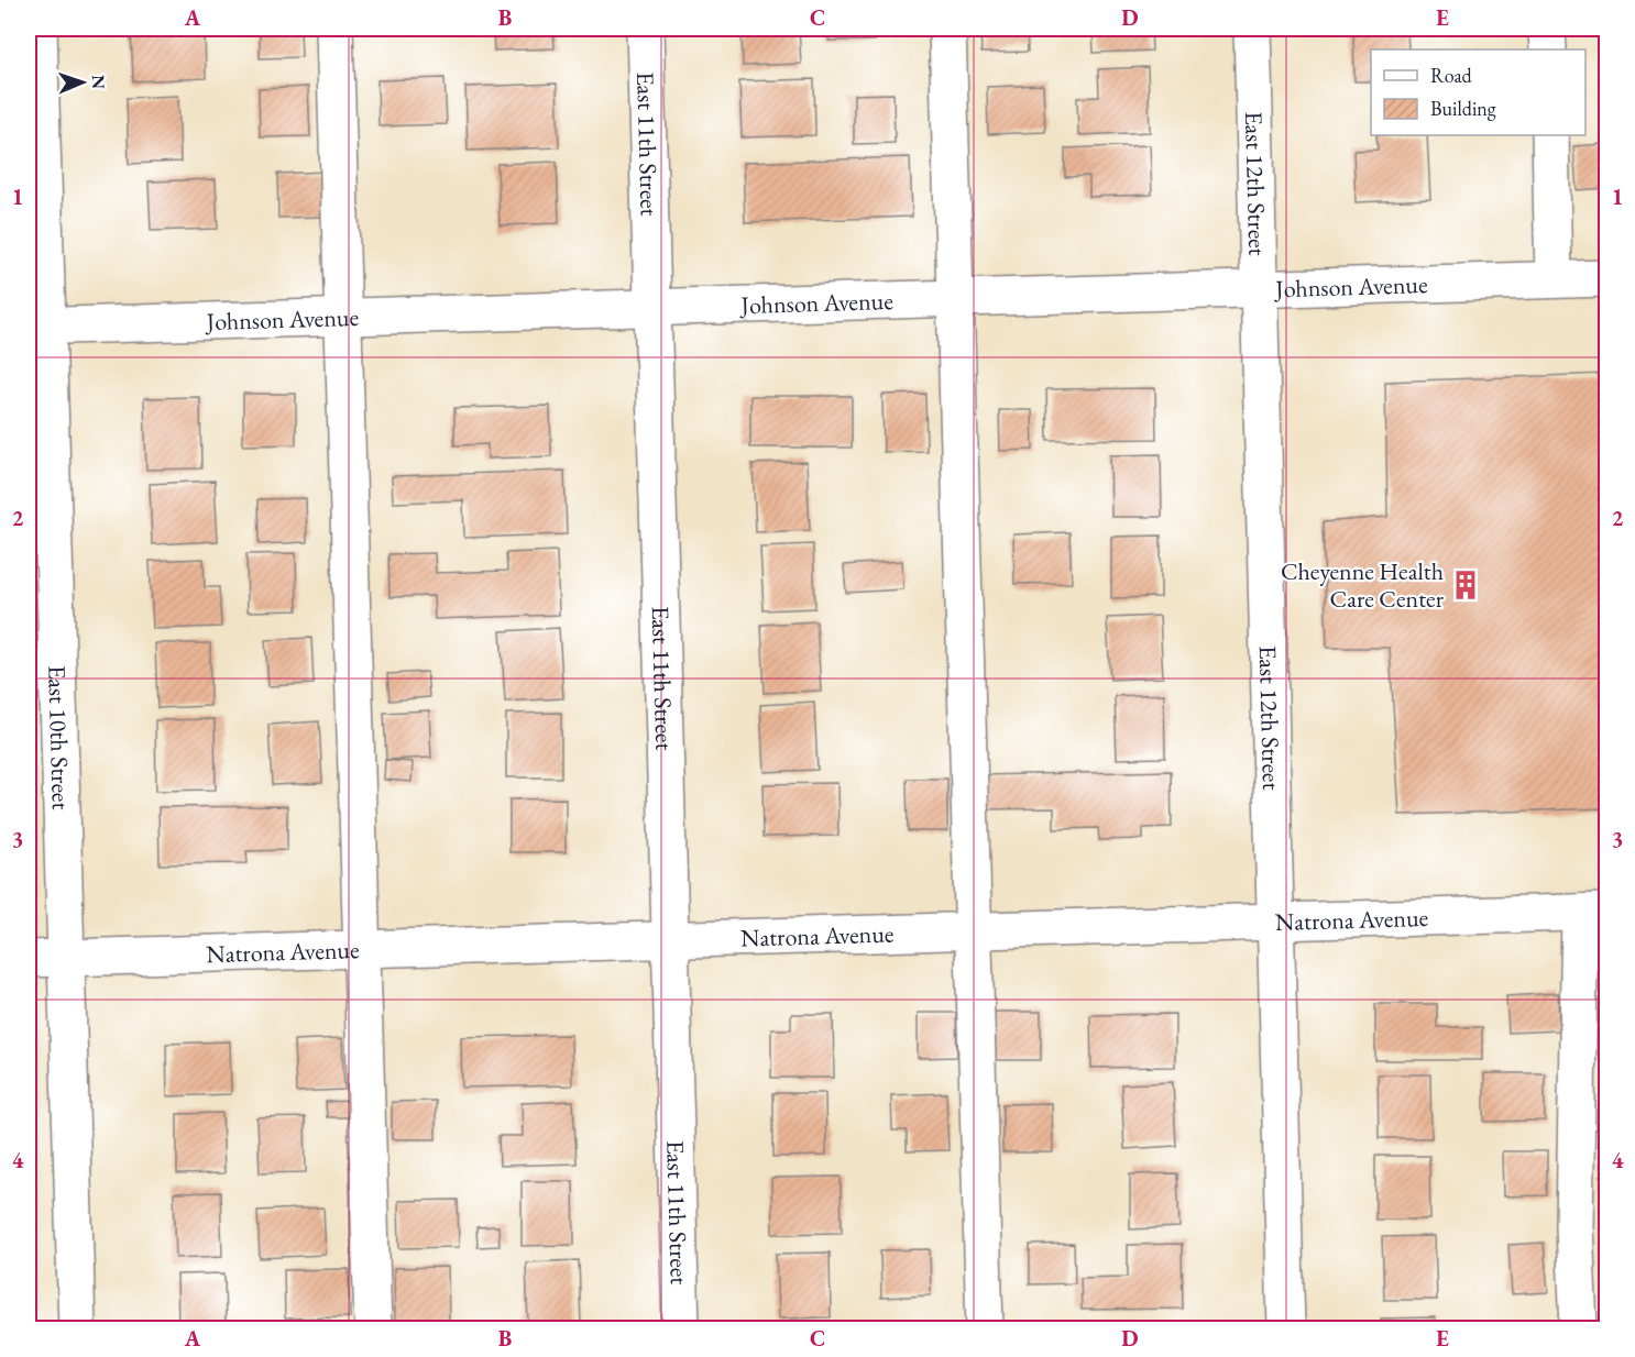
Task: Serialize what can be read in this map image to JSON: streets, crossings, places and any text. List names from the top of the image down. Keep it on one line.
{"streets":{"street":["East 11th Street","East 12th Street","Johnson Avenue","East 10th Street","Natrona Avenue"]},"crossings":[["East 11th Street","Johnson Avenue"],["East 11th Street","Natrona Avenue"],["East 12th Street","Johnson Avenue"],["East 12th Street","Natrona Avenue"],["Johnson Avenue","East 10th Street"],["East 10th Street","Natrona Avenue"]],"places":{"building":["Cheyenne Health Care Center"]},"legend":["Road","Building"],"north":"right","grid":{"columns":["A","B","C","D","E"],"rows":["1","2","3","4"]}}
